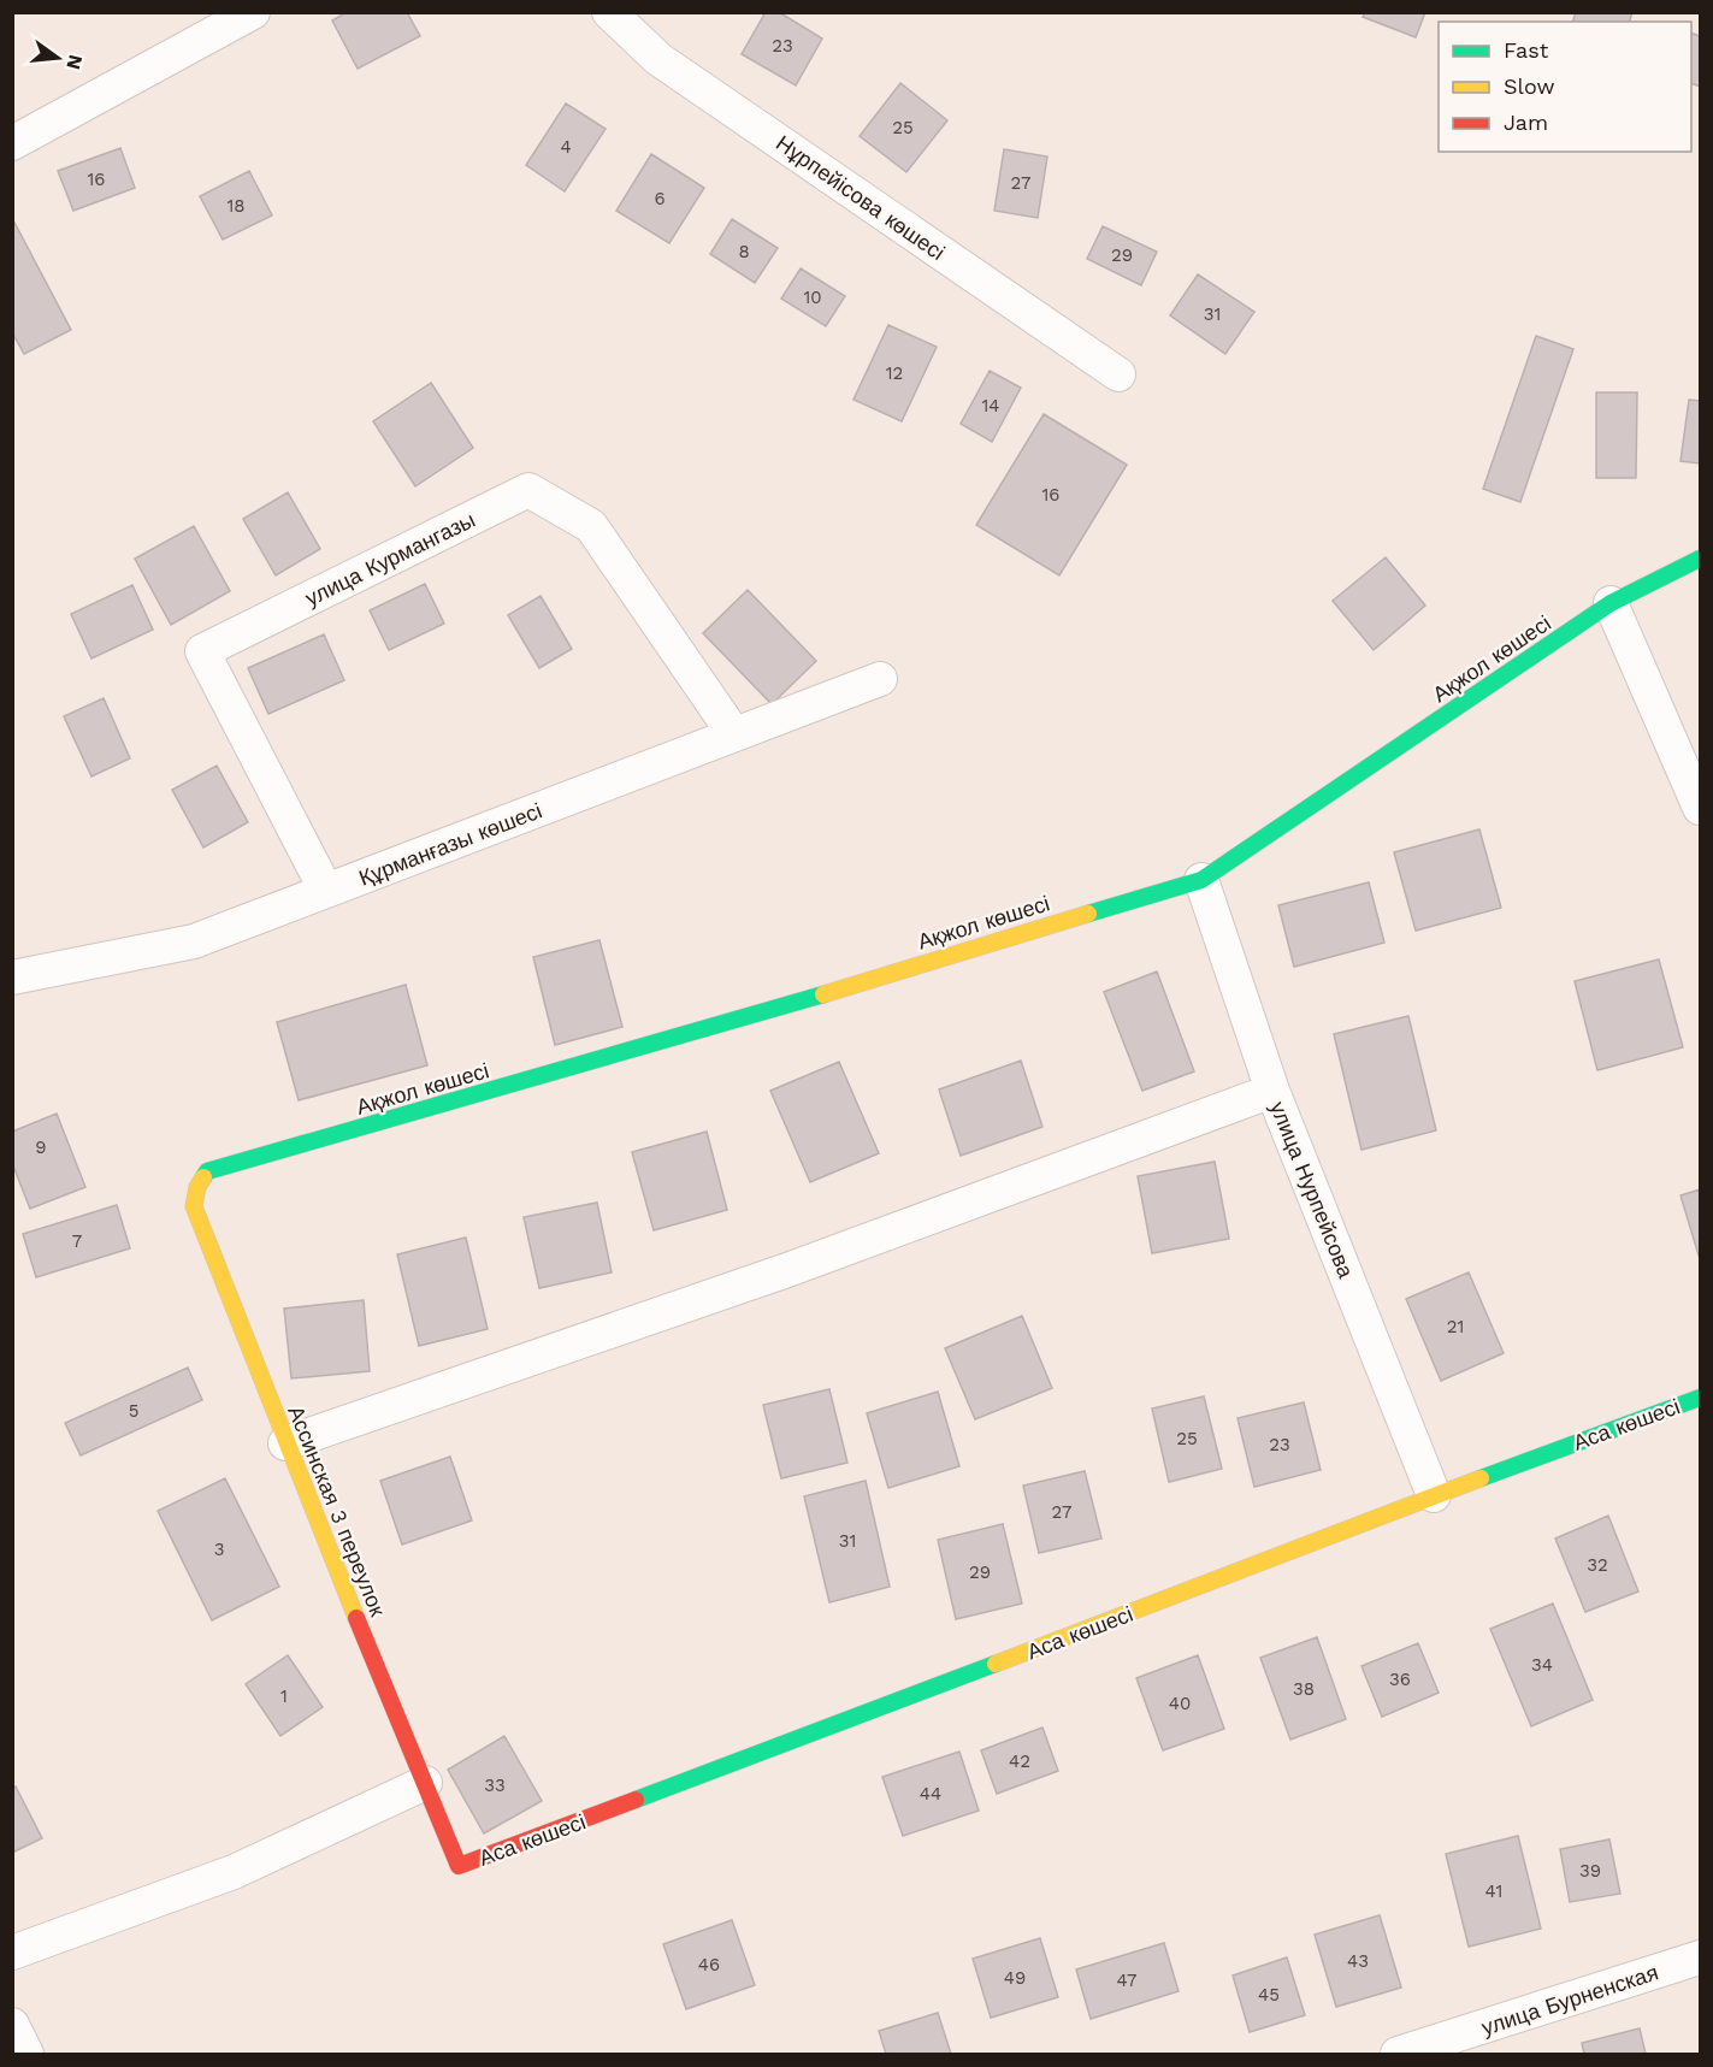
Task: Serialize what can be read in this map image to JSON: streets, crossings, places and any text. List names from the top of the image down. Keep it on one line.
{"streets":{"street":["Нұрпейісова көшесі","улица Курмангазы","Ақжол көшесі","Құрманғазы көшесі","улица Нурпейсова","Аса көшесі","Ассинская 3 переулок","улица Бурненская"]},"crossings":[["улица Курмангазы","Құрманғазы көшесі"],["Ақжол көшесі","улица Нурпейсова"],["Ақжол көшесі","Ассинская 3 переулок"],["улица Нурпейсова","Аса көшесі"],["Аса көшесі","Ассинская 3 переулок"]],"house_numbers":["23","25","4","16","27","6","18","8","29","10","31","12","14","16","9","7","21","5","25","23","27","31","3","32","29","34","36","38","1","40","42","33","44","39","41","43","46","49","47","45"],"legend":["Fast","Slow","Jam"],"north":"right"}
